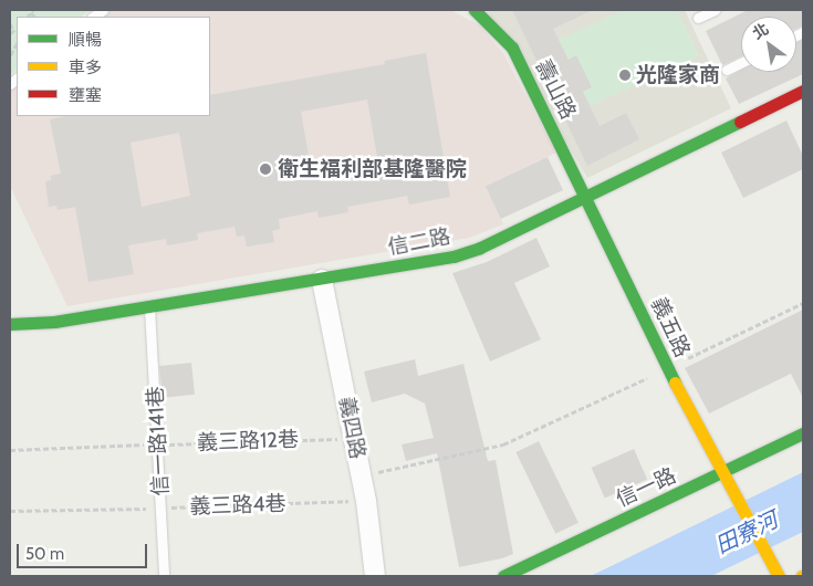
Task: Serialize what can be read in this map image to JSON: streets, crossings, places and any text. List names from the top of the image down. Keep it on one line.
{"streets":{"street":["壽山路","信二路","義五路","義四路","信一路"],"lane":["信一路141巷"],"path":["義三路12巷","義三路4巷"]},"crossings":[["壽山路","信二路"],["壽山路","義五路"],["信二路","義五路"],["信二路","義四路"],["信二路","信一路141巷"],["義五路","信一路"],["義四路","義三路12巷"],["義四路","義三路4巷"],["信一路141巷","義三路12巷"],["信一路141巷","義三路4巷"]],"water":["田寮河"],"places":["光隆家商","衛生福利部基隆醫院"],"legend":["順暢","車多","壅塞"],"scale_bar":"50 m","north":"top left"}
